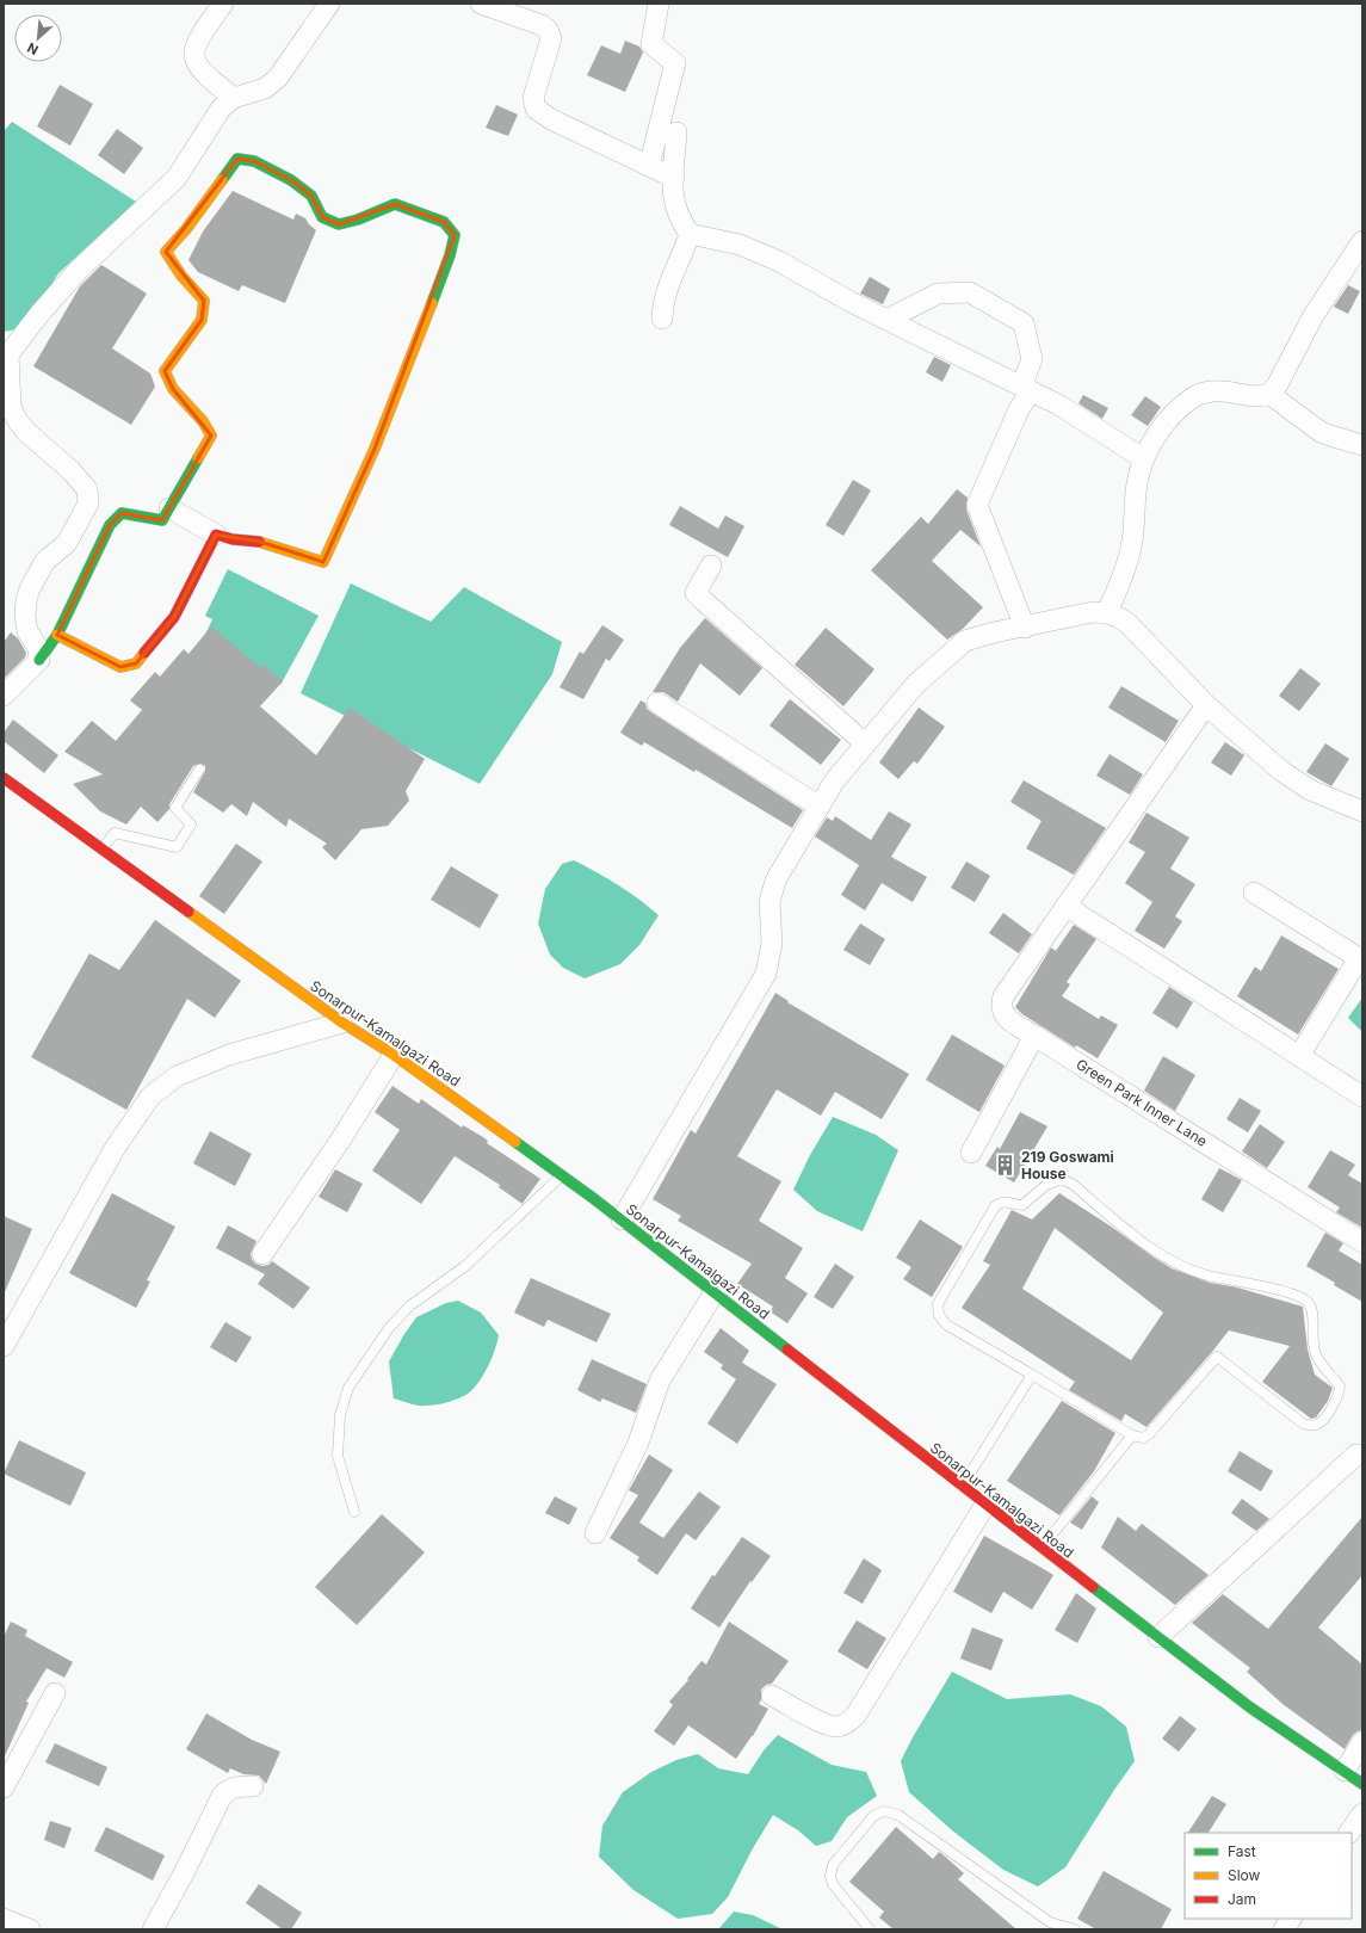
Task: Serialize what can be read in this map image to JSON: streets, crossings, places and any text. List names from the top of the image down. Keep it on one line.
{"streets":{"main road":["Sonarpur-Kamalgazi Road"],"street":["Green Park Inner Lane"]},"places":{"building":["219 Goswami House"]},"legend":["Fast","Slow","Jam"],"north":"bottom left"}
